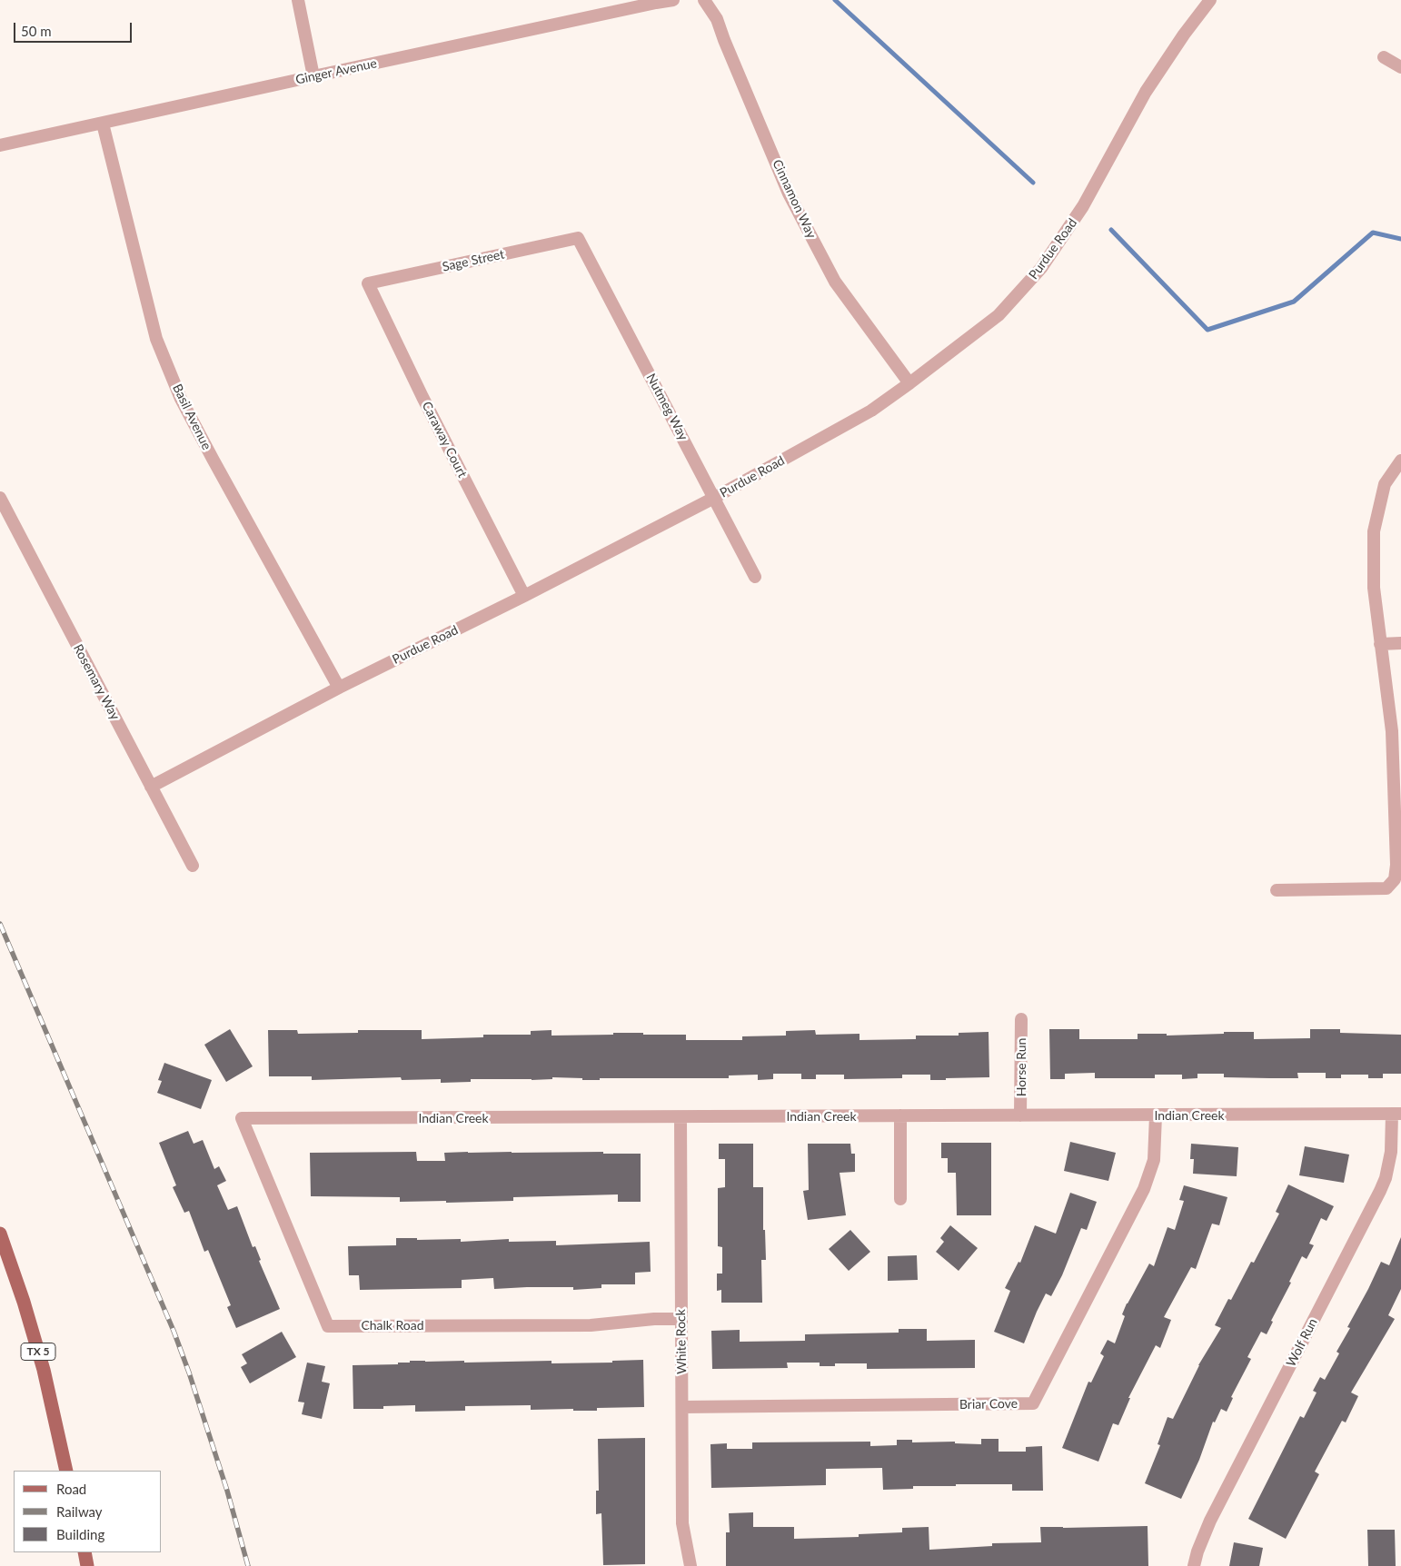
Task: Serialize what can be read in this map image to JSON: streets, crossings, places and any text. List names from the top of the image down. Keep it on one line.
{"streets":{"main road":["TX 5"],"street":["Ginger Avenue","Cinnamon Way","Purdue Road","Sage Street","Nutmeg Way","Basil Avenue","Caraway Court","Rosemary Way","Horse Run","Indian Creek","Chalk Road","White Rock","Wolf Run","Briar Cove"]},"crossings":[["Ginger Avenue","Basil Avenue"],["Cinnamon Way","Purdue Road"],["Purdue Road","Nutmeg Way"],["Purdue Road","Basil Avenue"],["Purdue Road","Caraway Court"],["Purdue Road","Rosemary Way"],["Sage Street","Nutmeg Way"],["Sage Street","Caraway Court"],["Horse Run","Indian Creek"],["Indian Creek","Chalk Road"],["Indian Creek","White Rock"],["Indian Creek","Wolf Run"],["Indian Creek","Briar Cove"],["Chalk Road","White Rock"],["White Rock","Briar Cove"]],"legend":["Road","Railway","Building"],"scale_bar":"50 m"}
